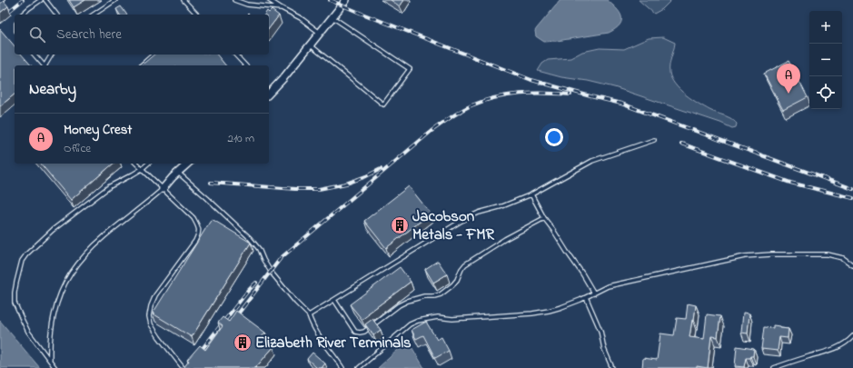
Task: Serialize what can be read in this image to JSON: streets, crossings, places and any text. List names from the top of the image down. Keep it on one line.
{"places":{"building":["Jacobson Metals - FMR","Elizabeth River Terminals"]},"page":{"map_buttons":["+","−"],"search":"Search here","pins":"A","heading":"Nearby","list":[{"mark":"A","name":"Money Crest","note":"Office","value":"210 m"}]}}
